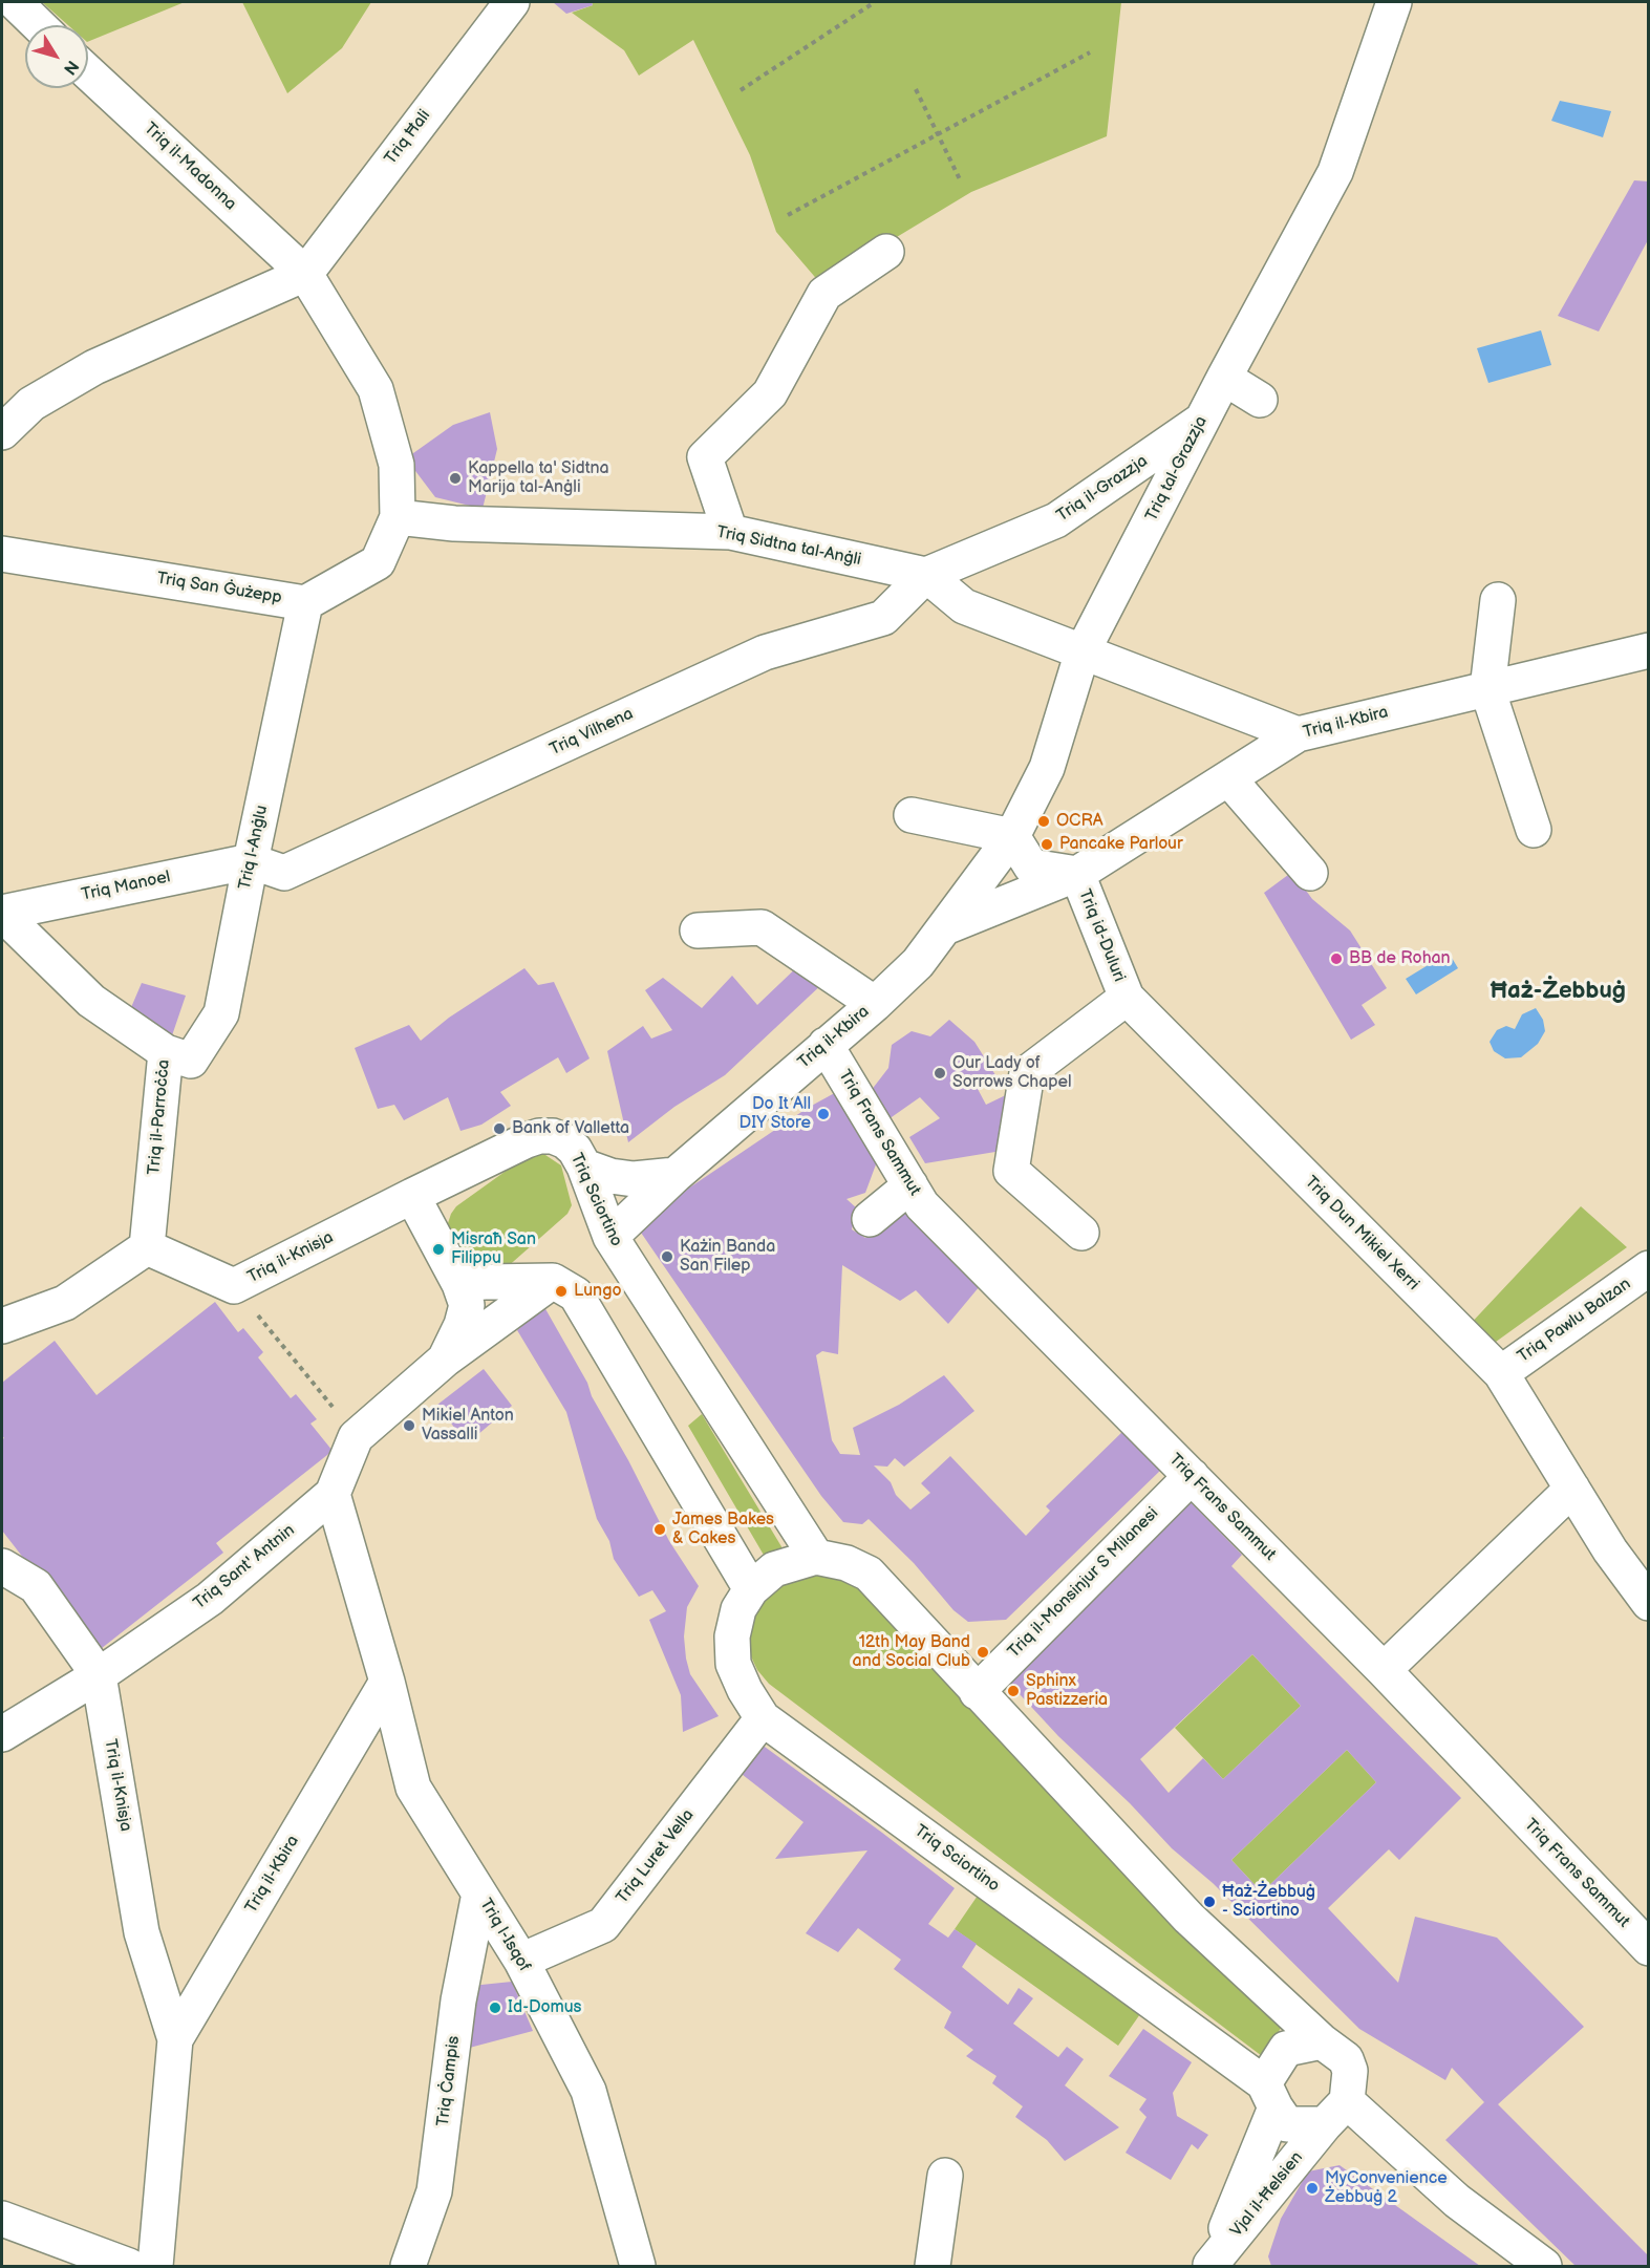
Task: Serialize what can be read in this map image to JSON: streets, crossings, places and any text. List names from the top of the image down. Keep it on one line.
{"streets":{"street":["Triq Ħali","Triq il-Madonna","Triq tal-Grazzja","Triq il-Grazzja","Triq Sidtna tal-Anġli","Triq San Ġużepp","Triq il-Kbira","Triq Vilhena","Triq l-Anġlu","Triq Manoel","Triq id-Duluri","Triq il-Parroċċa","Triq Frans Sammut","Triq Sciortino","Triq Dun Mikiel Xerri","Triq il-Knisja","Triq Pawlu Balzan","Triq Sant' Antnin","Triq il-Monsinjur S Milanesi","Triq Luret Vella","Triq l-Isqof","Triq Ċampis","Vjal il-Ħelsien"]},"crossings":[["Triq Ħali","Triq il-Madonna"],["Triq tal-Grazzja","Triq il-Grazzja"],["Triq tal-Grazzja","Triq Sidtna tal-Anġli"],["Triq tal-Grazzja","Triq il-Kbira"],["Triq il-Grazzja","Triq Sidtna tal-Anġli"],["Triq il-Grazzja","Triq Vilhena"],["Triq Sidtna tal-Anġli","Triq San Ġużepp"],["Triq Sidtna tal-Anġli","Triq il-Kbira"],["Triq Sidtna tal-Anġli","Triq Vilhena"],["Triq San Ġużepp","Triq l-Anġlu"],["Triq il-Kbira","Triq id-Duluri"],["Triq il-Kbira","Triq Frans Sammut"],["Triq il-Kbira","Triq Sciortino"],["Triq il-Kbira","Triq il-Knisja"],["Triq il-Kbira","Triq l-Isqof"],["Triq Vilhena","Triq l-Anġlu"],["Triq Vilhena","Triq Manoel"],["Triq l-Anġlu","Triq Manoel"],["Triq l-Anġlu","Triq il-Parroċċa"],["Triq Manoel","Triq il-Parroċċa"],["Triq id-Duluri","Triq Dun Mikiel Xerri"],["Triq il-Parroċċa","Triq il-Knisja"],["Triq Frans Sammut","Triq il-Monsinjur S Milanesi"],["Triq Sciortino","Triq il-Knisja"],["Triq Sciortino","Triq il-Monsinjur S Milanesi"],["Triq Sciortino","Triq Luret Vella"],["Triq Sciortino","Vjal il-Ħelsien"],["Triq Dun Mikiel Xerri","Triq Pawlu Balzan"],["Triq il-Knisja","Triq Sant' Antnin"],["Triq Luret Vella","Triq l-Isqof"],["Triq l-Isqof","Triq Ċampis"]],"districts":["Ħaż-Żebbuġ"],"places":["Kappella ta' Sidtna Marija tal-Anġli","OCRA","Pancake Parlour","BB de Rohan","Our Lady of Sorrows Chapel","Do It All DIY Store","Bank of Valletta","Misraħ San Filippu","Każin Banda San Filep","Lungo","Mikiel Anton Vassalli","James Bakes & Cakes","12th May Band and Social Club","Sphinx Pastizzeria","Ħaż-Żebbuġ - Sciortino","Id-Domus","MyConvenience Żebbuġ 2"],"north":"bottom right"}
